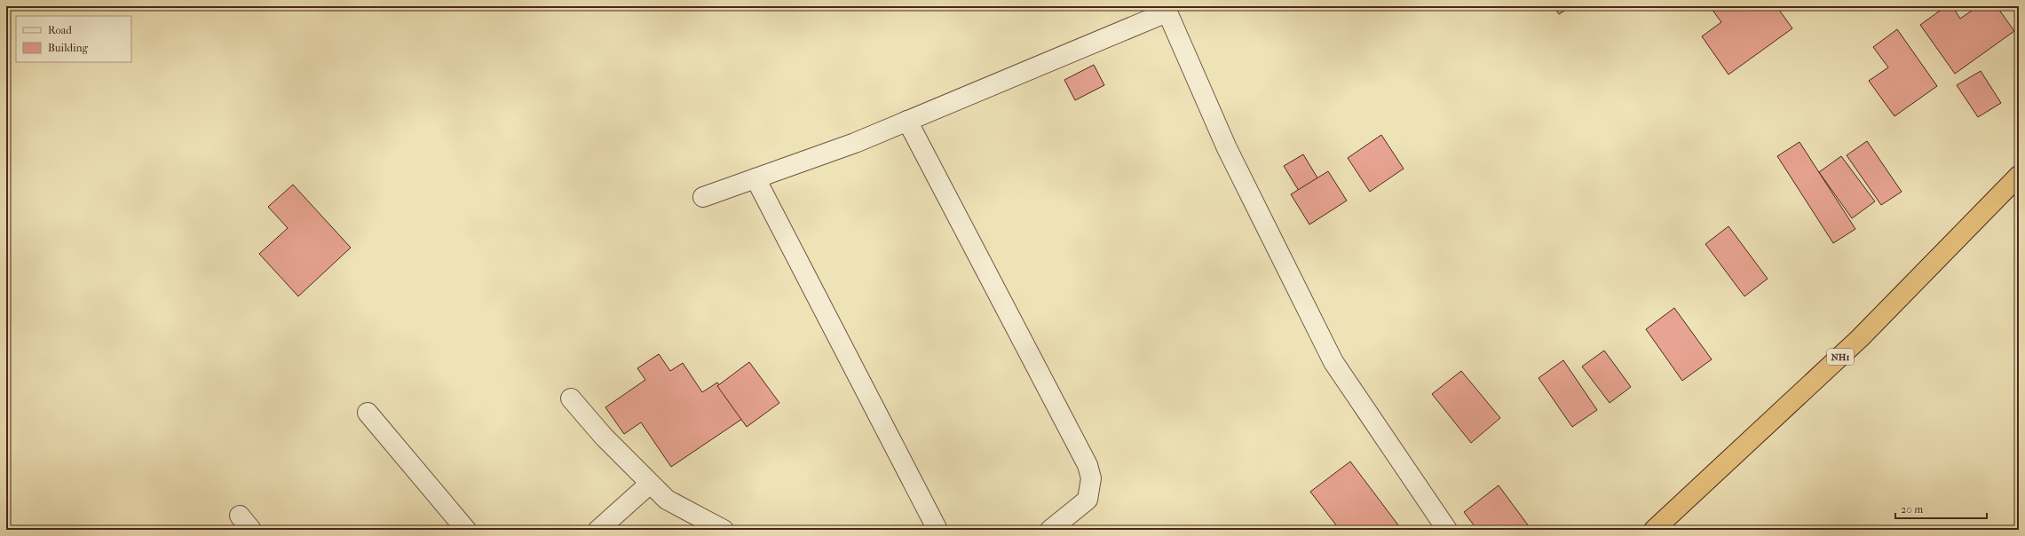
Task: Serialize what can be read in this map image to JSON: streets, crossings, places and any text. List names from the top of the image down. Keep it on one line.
{"streets":{"highway":["NH1"]},"legend":["Road","Building"],"scale_bar":"20 m"}
